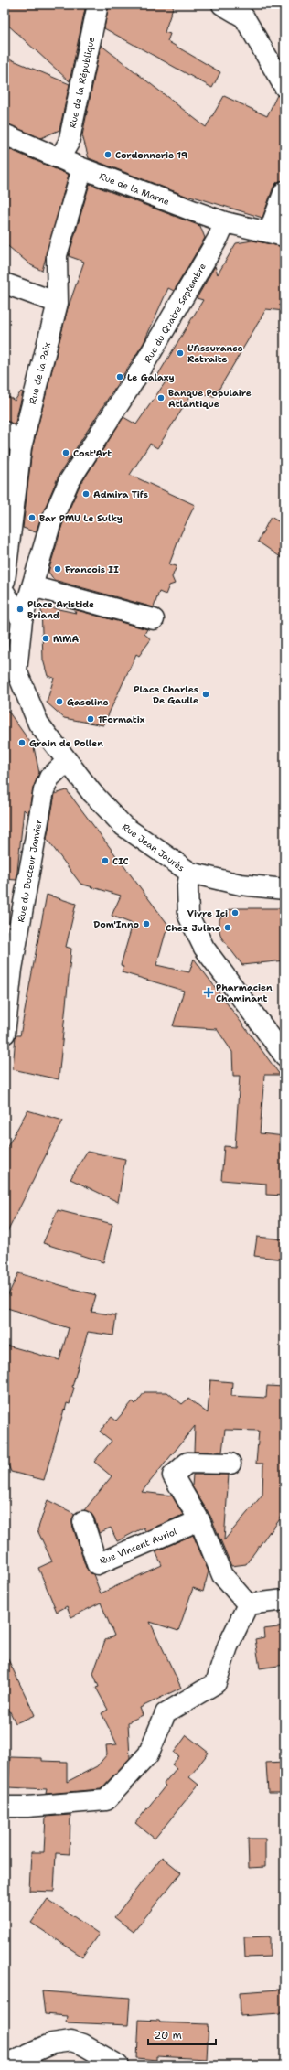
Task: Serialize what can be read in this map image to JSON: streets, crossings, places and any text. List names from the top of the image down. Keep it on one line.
{"streets":{"street":["Rue de la République","Rue de la Marne","Rue du Quatre Septembre","Rue de la Paix","Rue Jean Jaurès","Rue du Docteur Janvier","Rue Vincent Auriol"]},"crossings":[["Rue de la République","Rue de la Marne"],["Rue de la Marne","Rue du Quatre Septembre"],["Rue de la Marne","Rue de la Paix"],["Rue Jean Jaurès","Rue du Docteur Janvier"]],"places":{"other":["Cordonnerie 19","L'Assurance Retraite","Le Galaxy","Banque Populaire Atlantique","Cost'Art","Admira Tifs","Bar PMU Le Sulky","Francois II","Place Aristide Briand","MMA","Place Charles De Gaulle","Gasoline","1Formatix","Grain de Pollen","CIC","Vivre Ici","Dom'Inno","Chez Juline"],"health":["Pharmacien Chaminant"]},"scale_bar":"20 m"}
